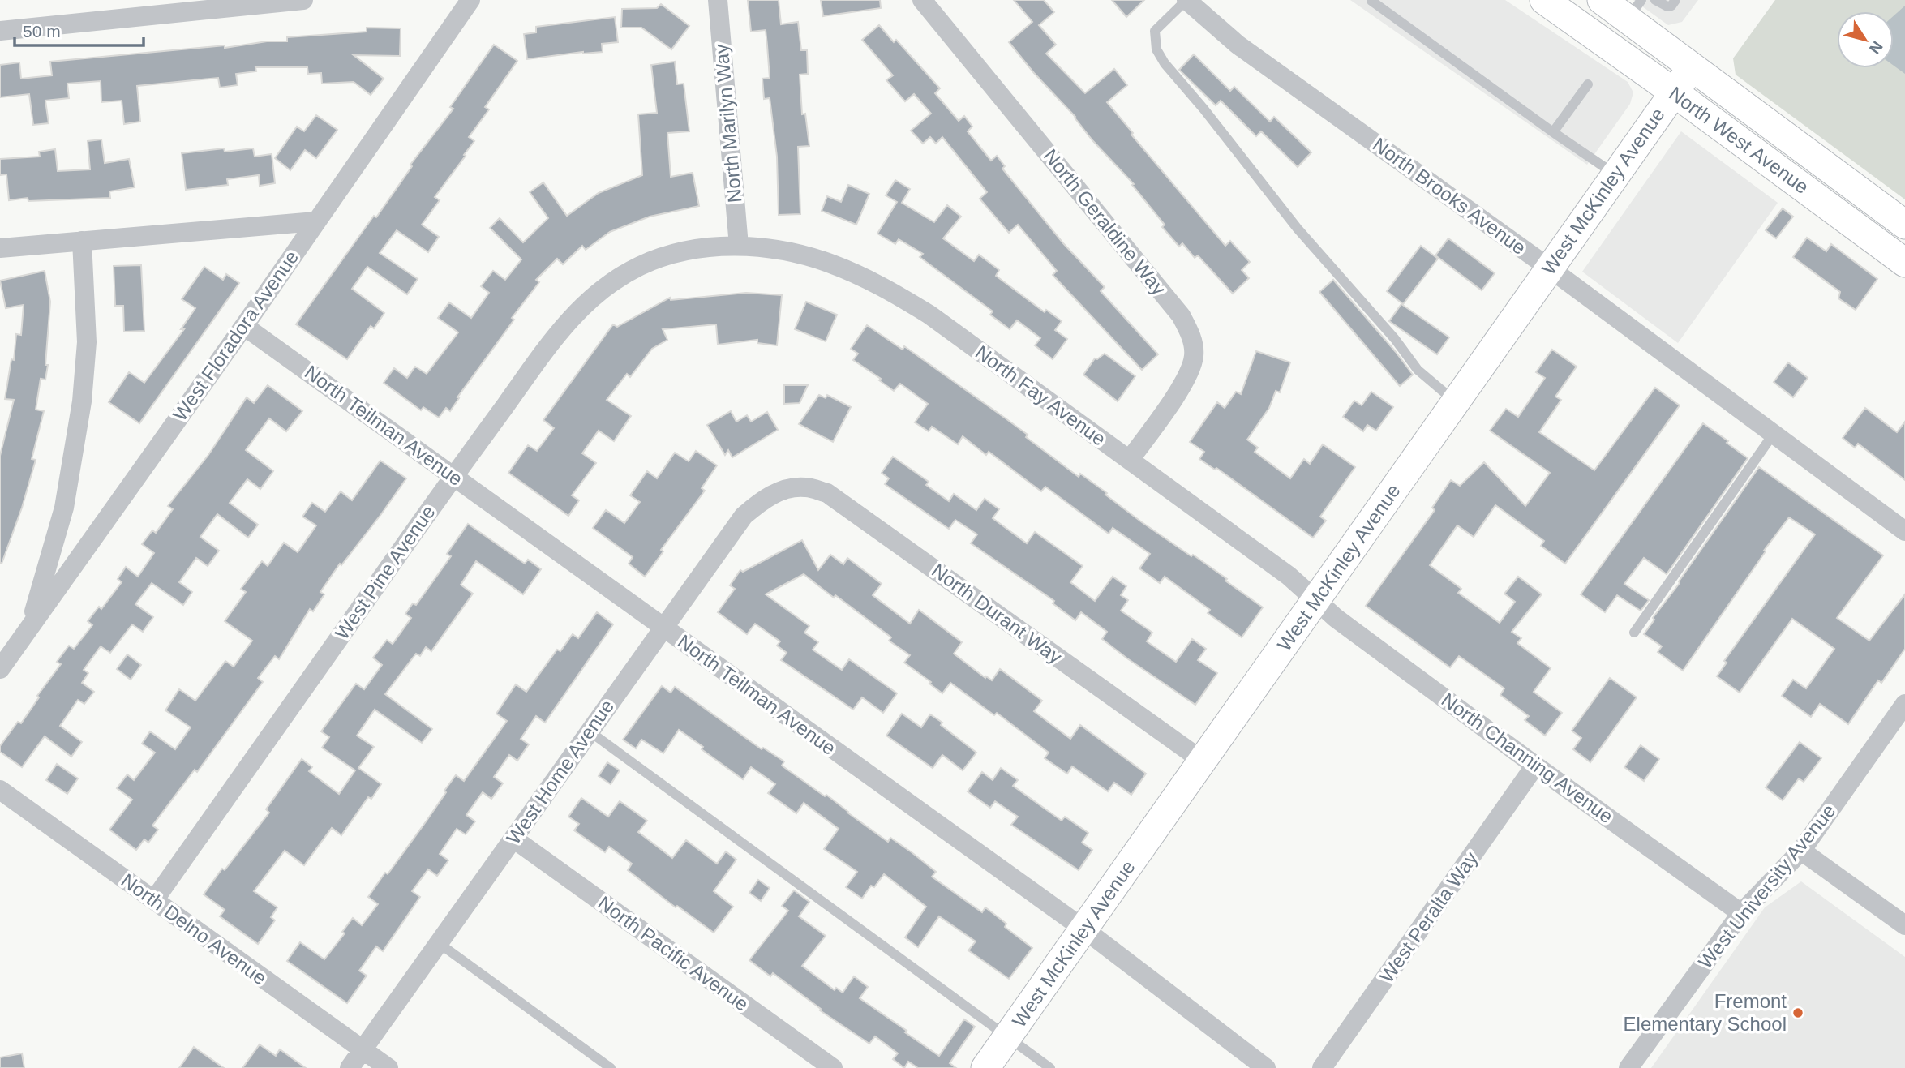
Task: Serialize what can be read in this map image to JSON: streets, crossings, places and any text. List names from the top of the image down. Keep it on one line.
{"streets":{"main road":["North West Avenue","West McKinley Avenue"],"street":["North Marilyn Way","North Brooks Avenue","North Geraldine Way","West Floradora Avenue","North Fay Avenue","North Teilman Avenue","West Pine Avenue","North Durant Way","North Channing Avenue","West Home Avenue","West University Avenue","West Peralta Way","North Delno Avenue","North Pacific Avenue"]},"crossings":[["North Marilyn Way","North Fay Avenue"],["North Marilyn Way","West Pine Avenue"],["North West Avenue","West McKinley Avenue"],["West McKinley Avenue","North Brooks Avenue"],["West McKinley Avenue","North Fay Avenue"],["West McKinley Avenue","North Teilman Avenue"],["West McKinley Avenue","North Durant Way"],["West McKinley Avenue","North Channing Avenue"],["North Geraldine Way","North Fay Avenue"],["West Floradora Avenue","North Teilman Avenue"],["North Fay Avenue","West Pine Avenue"],["North Fay Avenue","North Channing Avenue"],["North Teilman Avenue","West Pine Avenue"],["North Teilman Avenue","West Home Avenue"],["West Pine Avenue","North Delno Avenue"],["North Durant Way","West Home Avenue"],["North Channing Avenue","West University Avenue"],["North Channing Avenue","West Peralta Way"],["West Home Avenue","North Delno Avenue"],["West Home Avenue","North Pacific Avenue"]],"places":["Fremont Elementary School"],"scale_bar":"50 m","north":"bottom right"}
